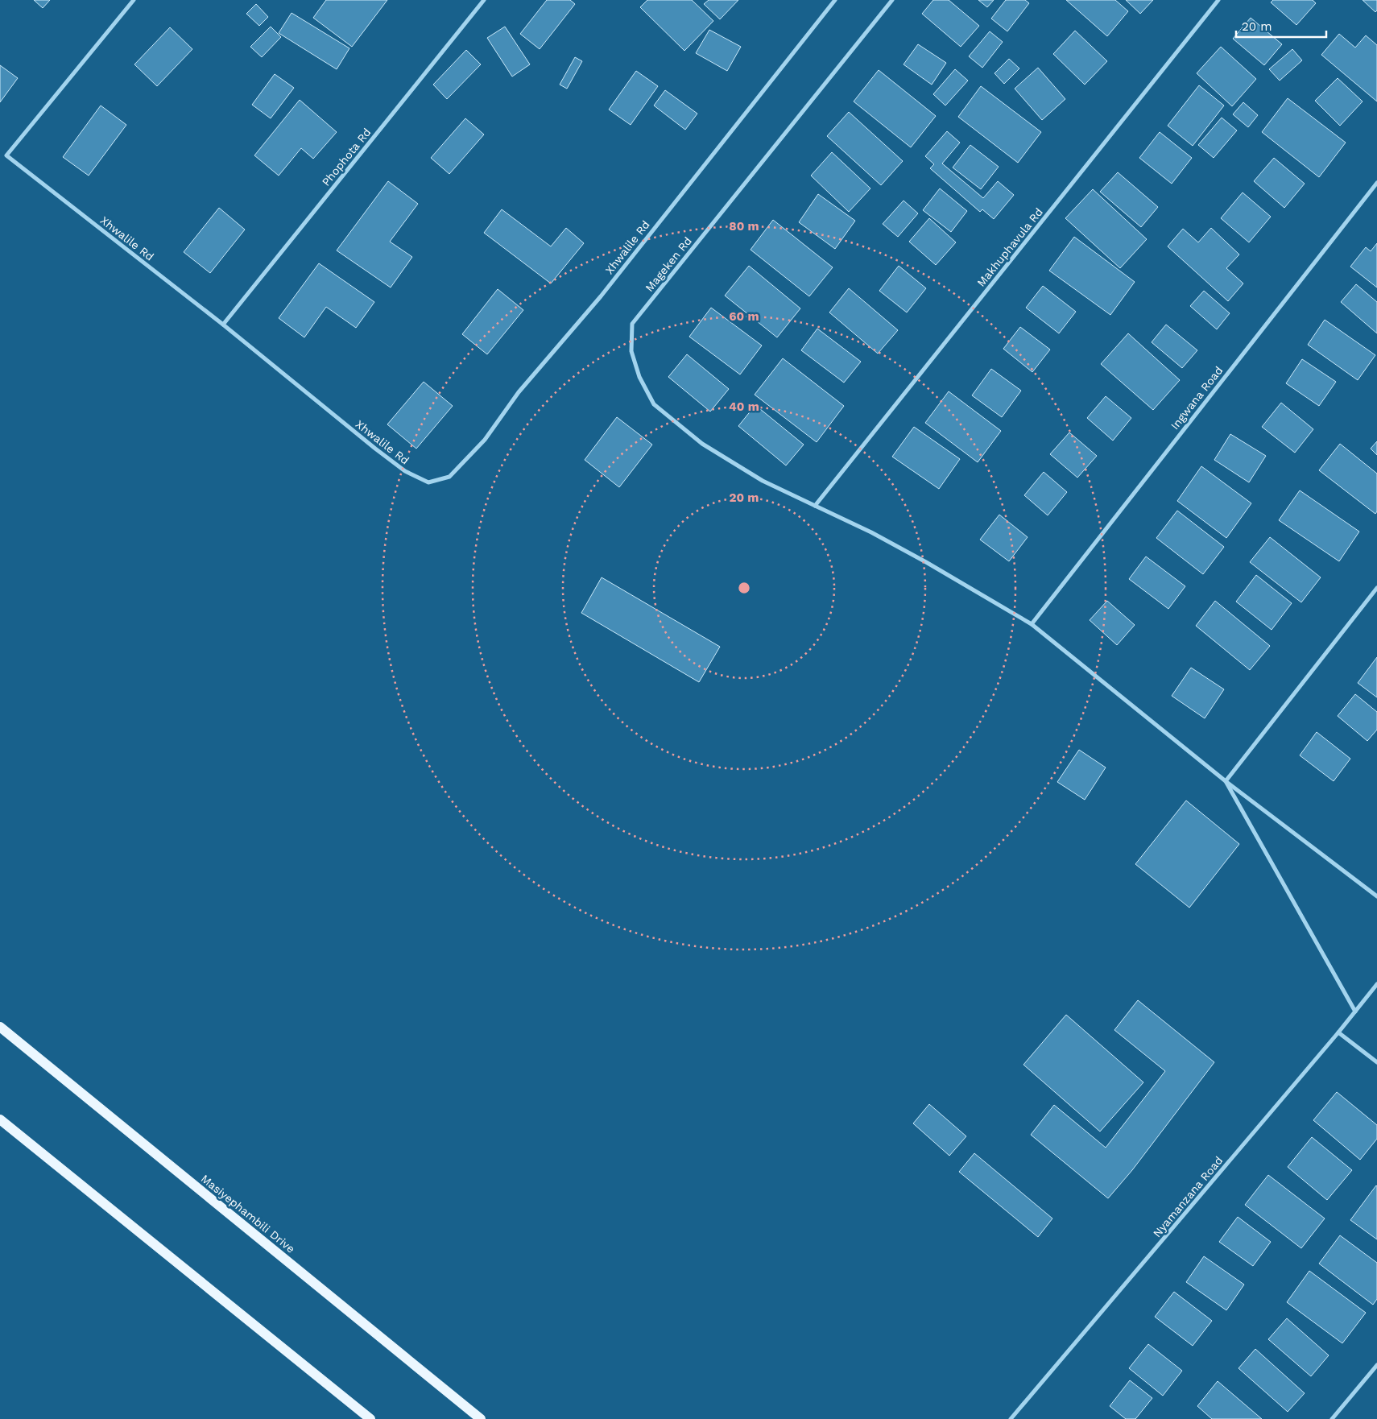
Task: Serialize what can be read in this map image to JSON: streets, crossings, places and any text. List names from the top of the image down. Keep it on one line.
{"streets":{"main road":["Masiyephambili Drive"],"street":["Phophota Rd","Xhwalile Rd","Makhuphavula Rd","Mageken Rd","Ingwana Road","Nyamanzana Road"]},"crossings":[["Phophota Rd","Xhwalile Rd"],["Makhuphavula Rd","Mageken Rd"],["Mageken Rd","Ingwana Road"]],"scale_bar":"20 m","rings":["80 m","60 m","40 m","20 m"]}
